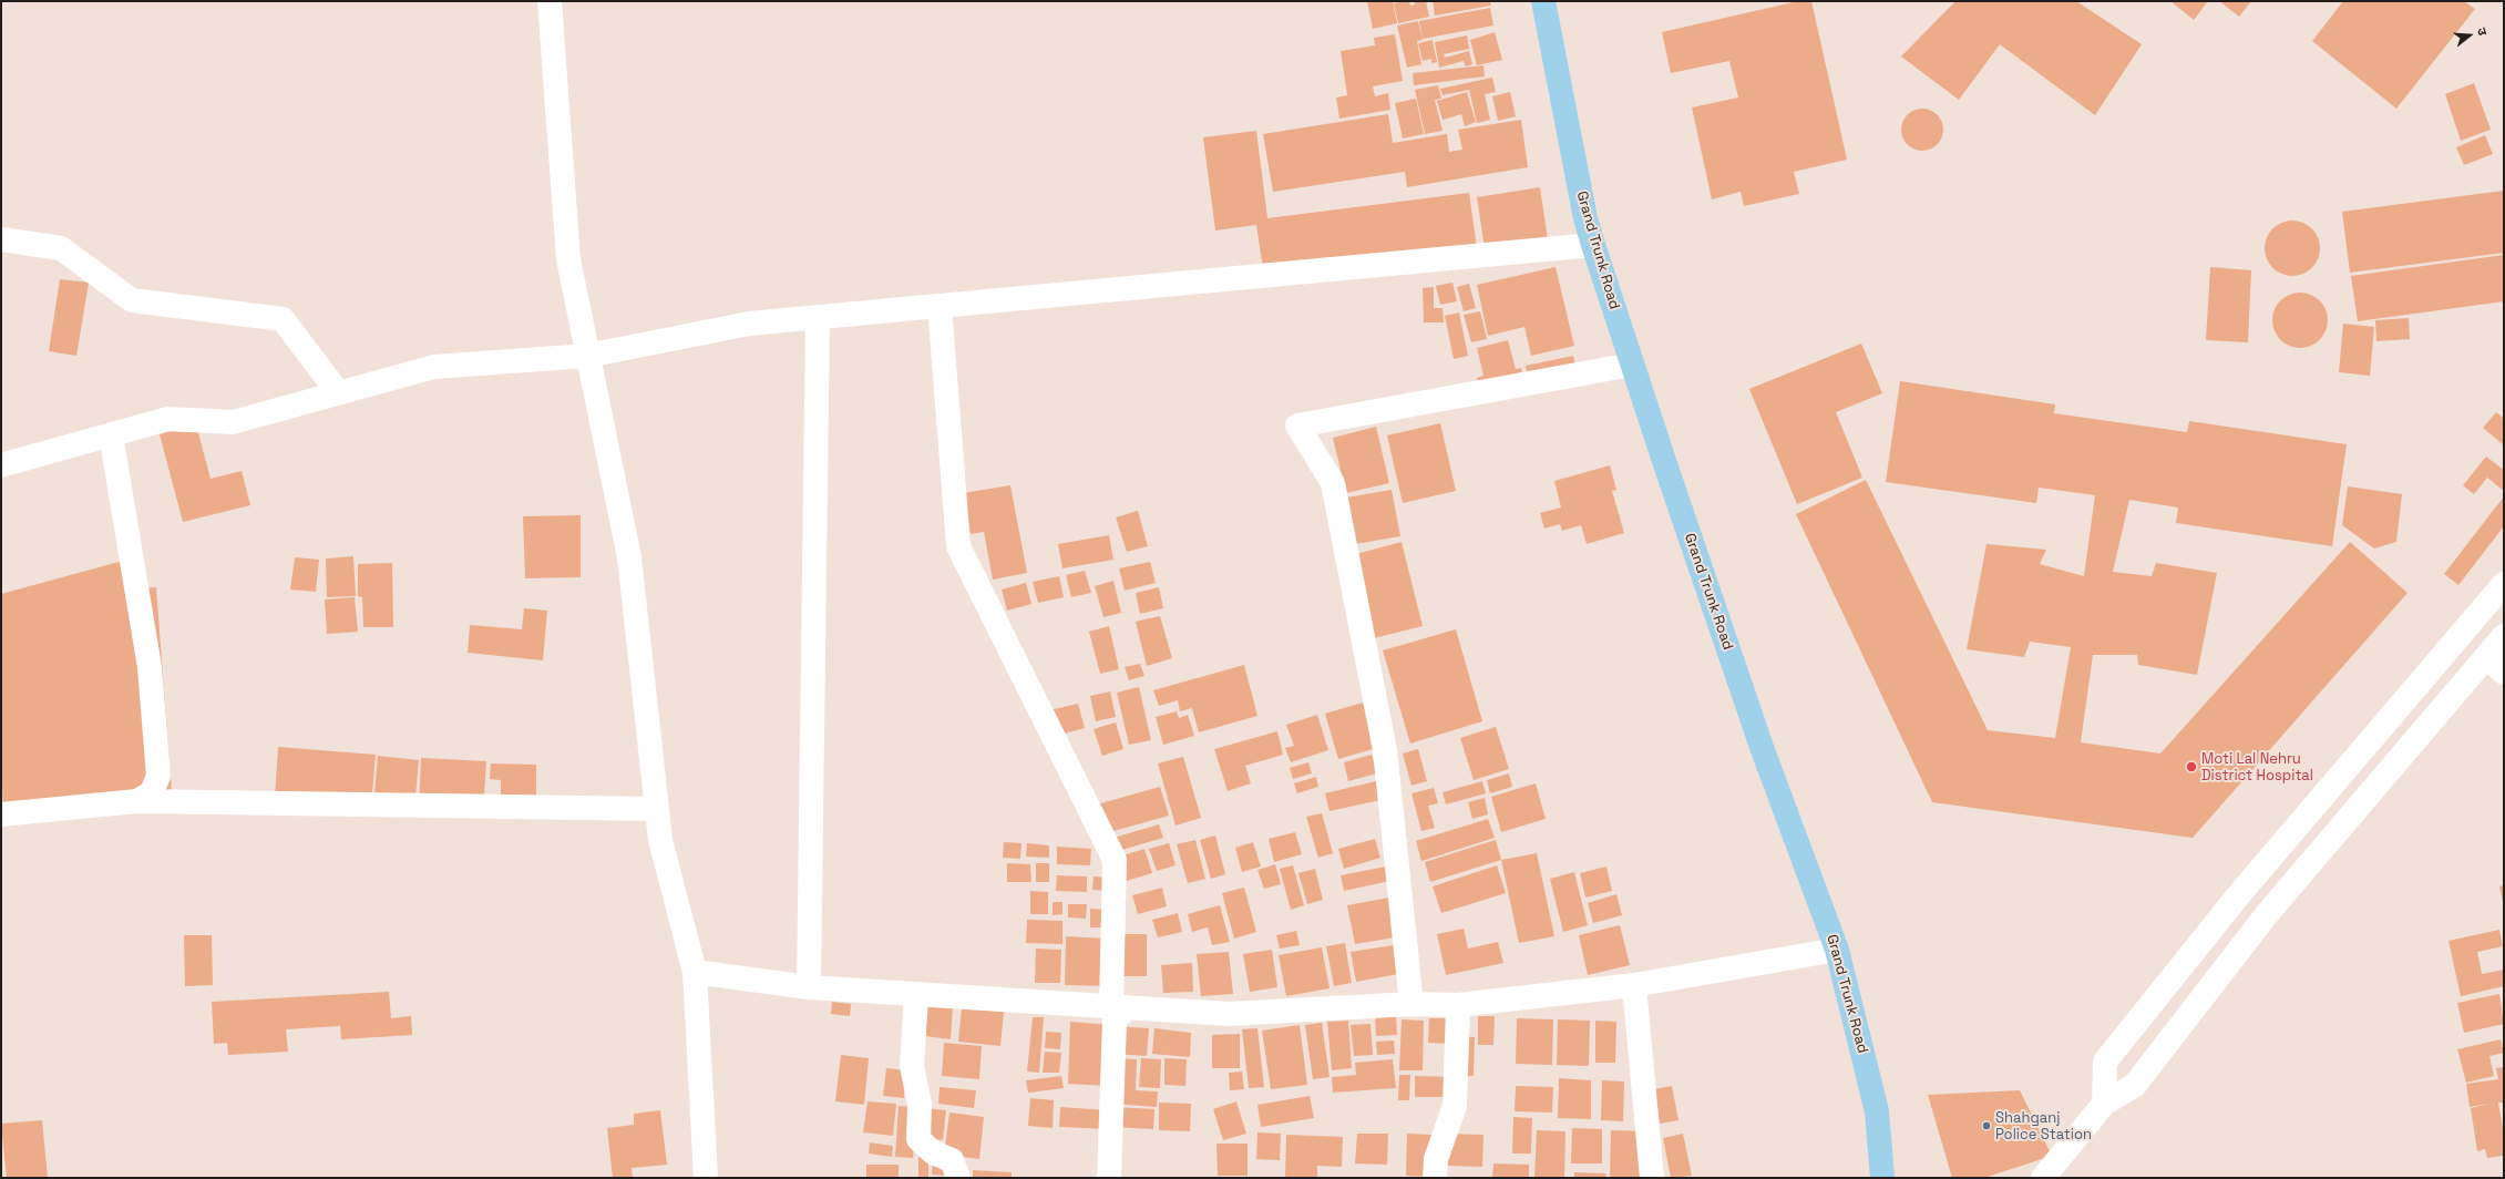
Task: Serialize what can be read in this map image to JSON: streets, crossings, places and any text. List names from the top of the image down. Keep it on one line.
{"streets":{"main road":["Grand Trunk Road"]},"places":["Moti Lal Nehru District Hospital","Shahganj Police Station"],"north":"right"}
